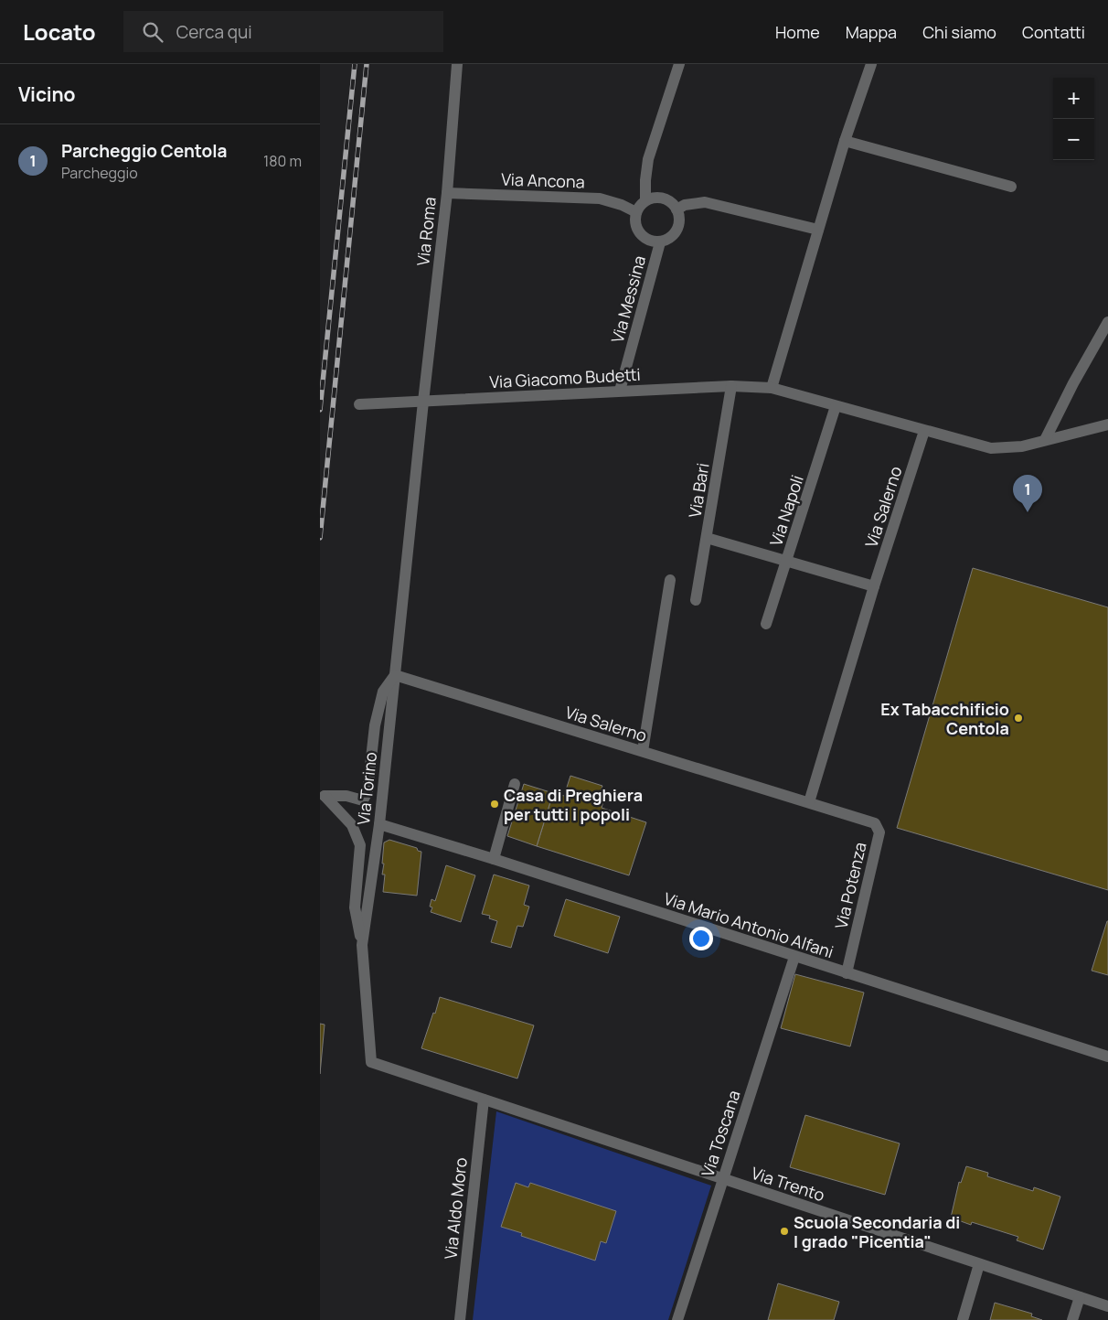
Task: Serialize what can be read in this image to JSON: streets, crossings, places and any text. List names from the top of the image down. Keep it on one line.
{"streets":{"street":["Via Ancona","Via Roma","Via Messina","Via Giacomo Budetti","Via Bari","Via Salerno","Via Napoli","Via Torino","Via Potenza","Via Mario Antonio Alfani","Via Toscana","Via Trento","Via Aldo Moro"]},"crossings":[["Via Ancona","Via Roma"],["Via Ancona","Via Messina"],["Via Roma","Via Giacomo Budetti"],["Via Roma","Via Torino"],["Via Messina","Via Giacomo Budetti"],["Via Giacomo Budetti","Via Bari"],["Via Giacomo Budetti","Via Salerno"],["Via Giacomo Budetti","Via Napoli"],["Via Giacomo Budetti","Via Torino"],["Via Salerno","Via Torino"],["Via Salerno","Via Potenza"],["Via Torino","Via Mario Antonio Alfani"],["Via Torino","Via Trento"],["Via Torino","Via Aldo Moro"],["Via Potenza","Via Mario Antonio Alfani"],["Via Mario Antonio Alfani","Via Toscana"],["Via Toscana","Via Trento"],["Via Trento","Via Aldo Moro"]],"places":["Ex Tabacchificio Centola","Casa di Preghiera per tutti i popoli","Scuola Secondaria di I grado \"Picentia\""],"page":{"header":"Locato","search":"Cerca qui","nav":["Home","Mappa","Chi siamo","Contatti"],"heading":"Vicino","map_buttons":["+","−"],"list":[{"mark":"1","name":"Parcheggio Centola","note":"Parcheggio","value":"180 m"}],"pins":"1"}}
